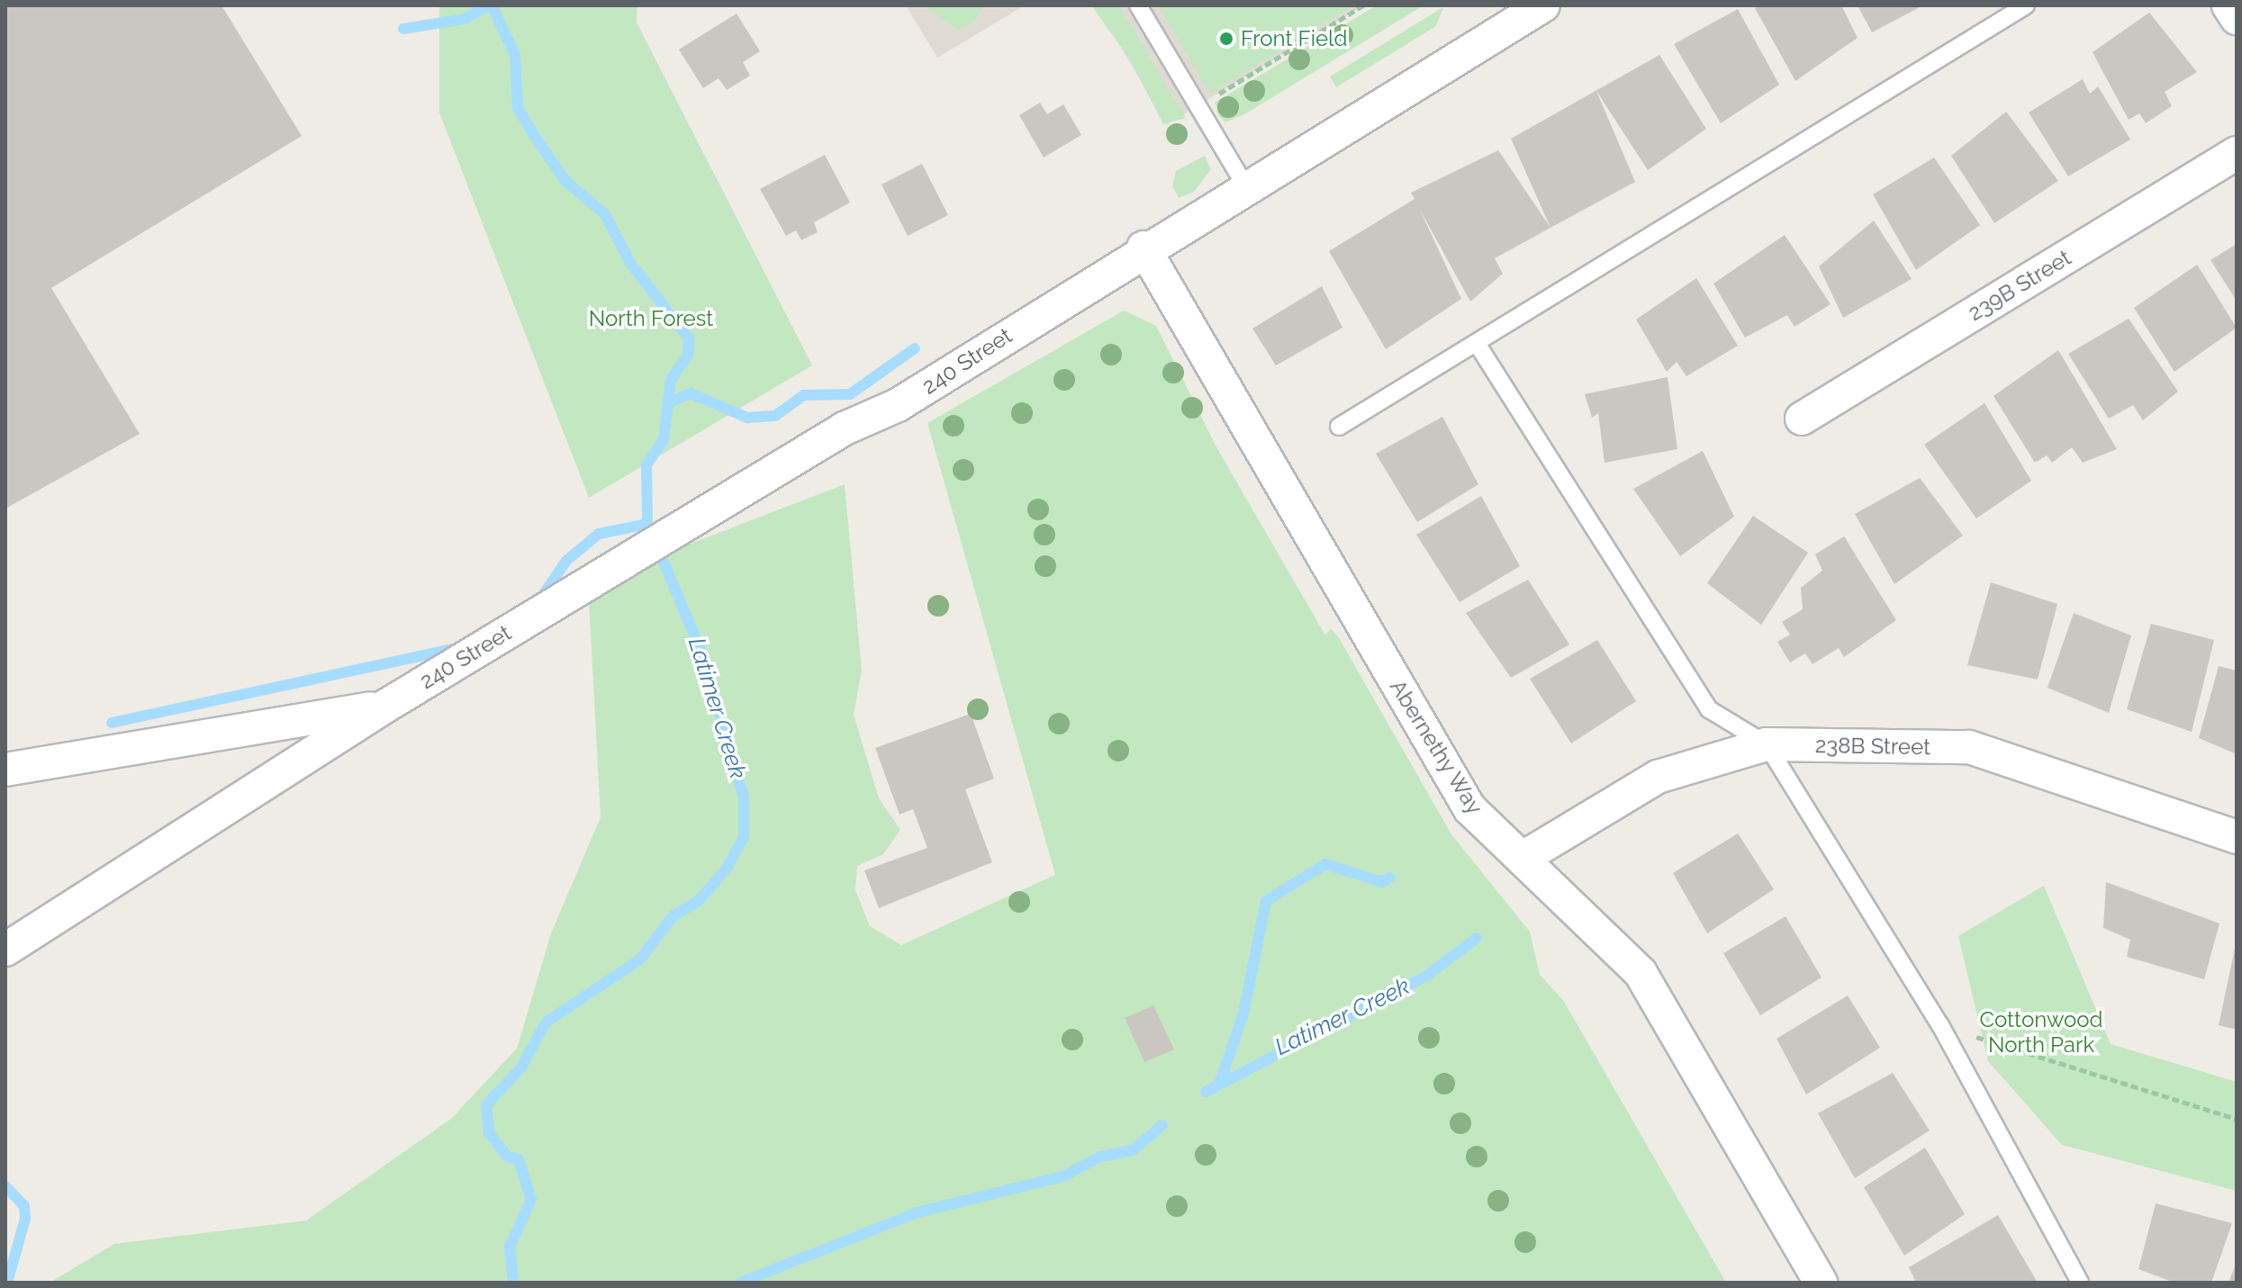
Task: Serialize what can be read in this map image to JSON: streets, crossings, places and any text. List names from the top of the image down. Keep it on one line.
{"streets":{"street":["239B Street","240 Street","238B Street","Abernethy Way"]},"crossings":[["240 Street","Abernethy Way"],["238B Street","Abernethy Way"]],"water":["Latimer Creek"],"parks":["North Forest","Cottonwood North Park"],"places":["Front Field"]}
